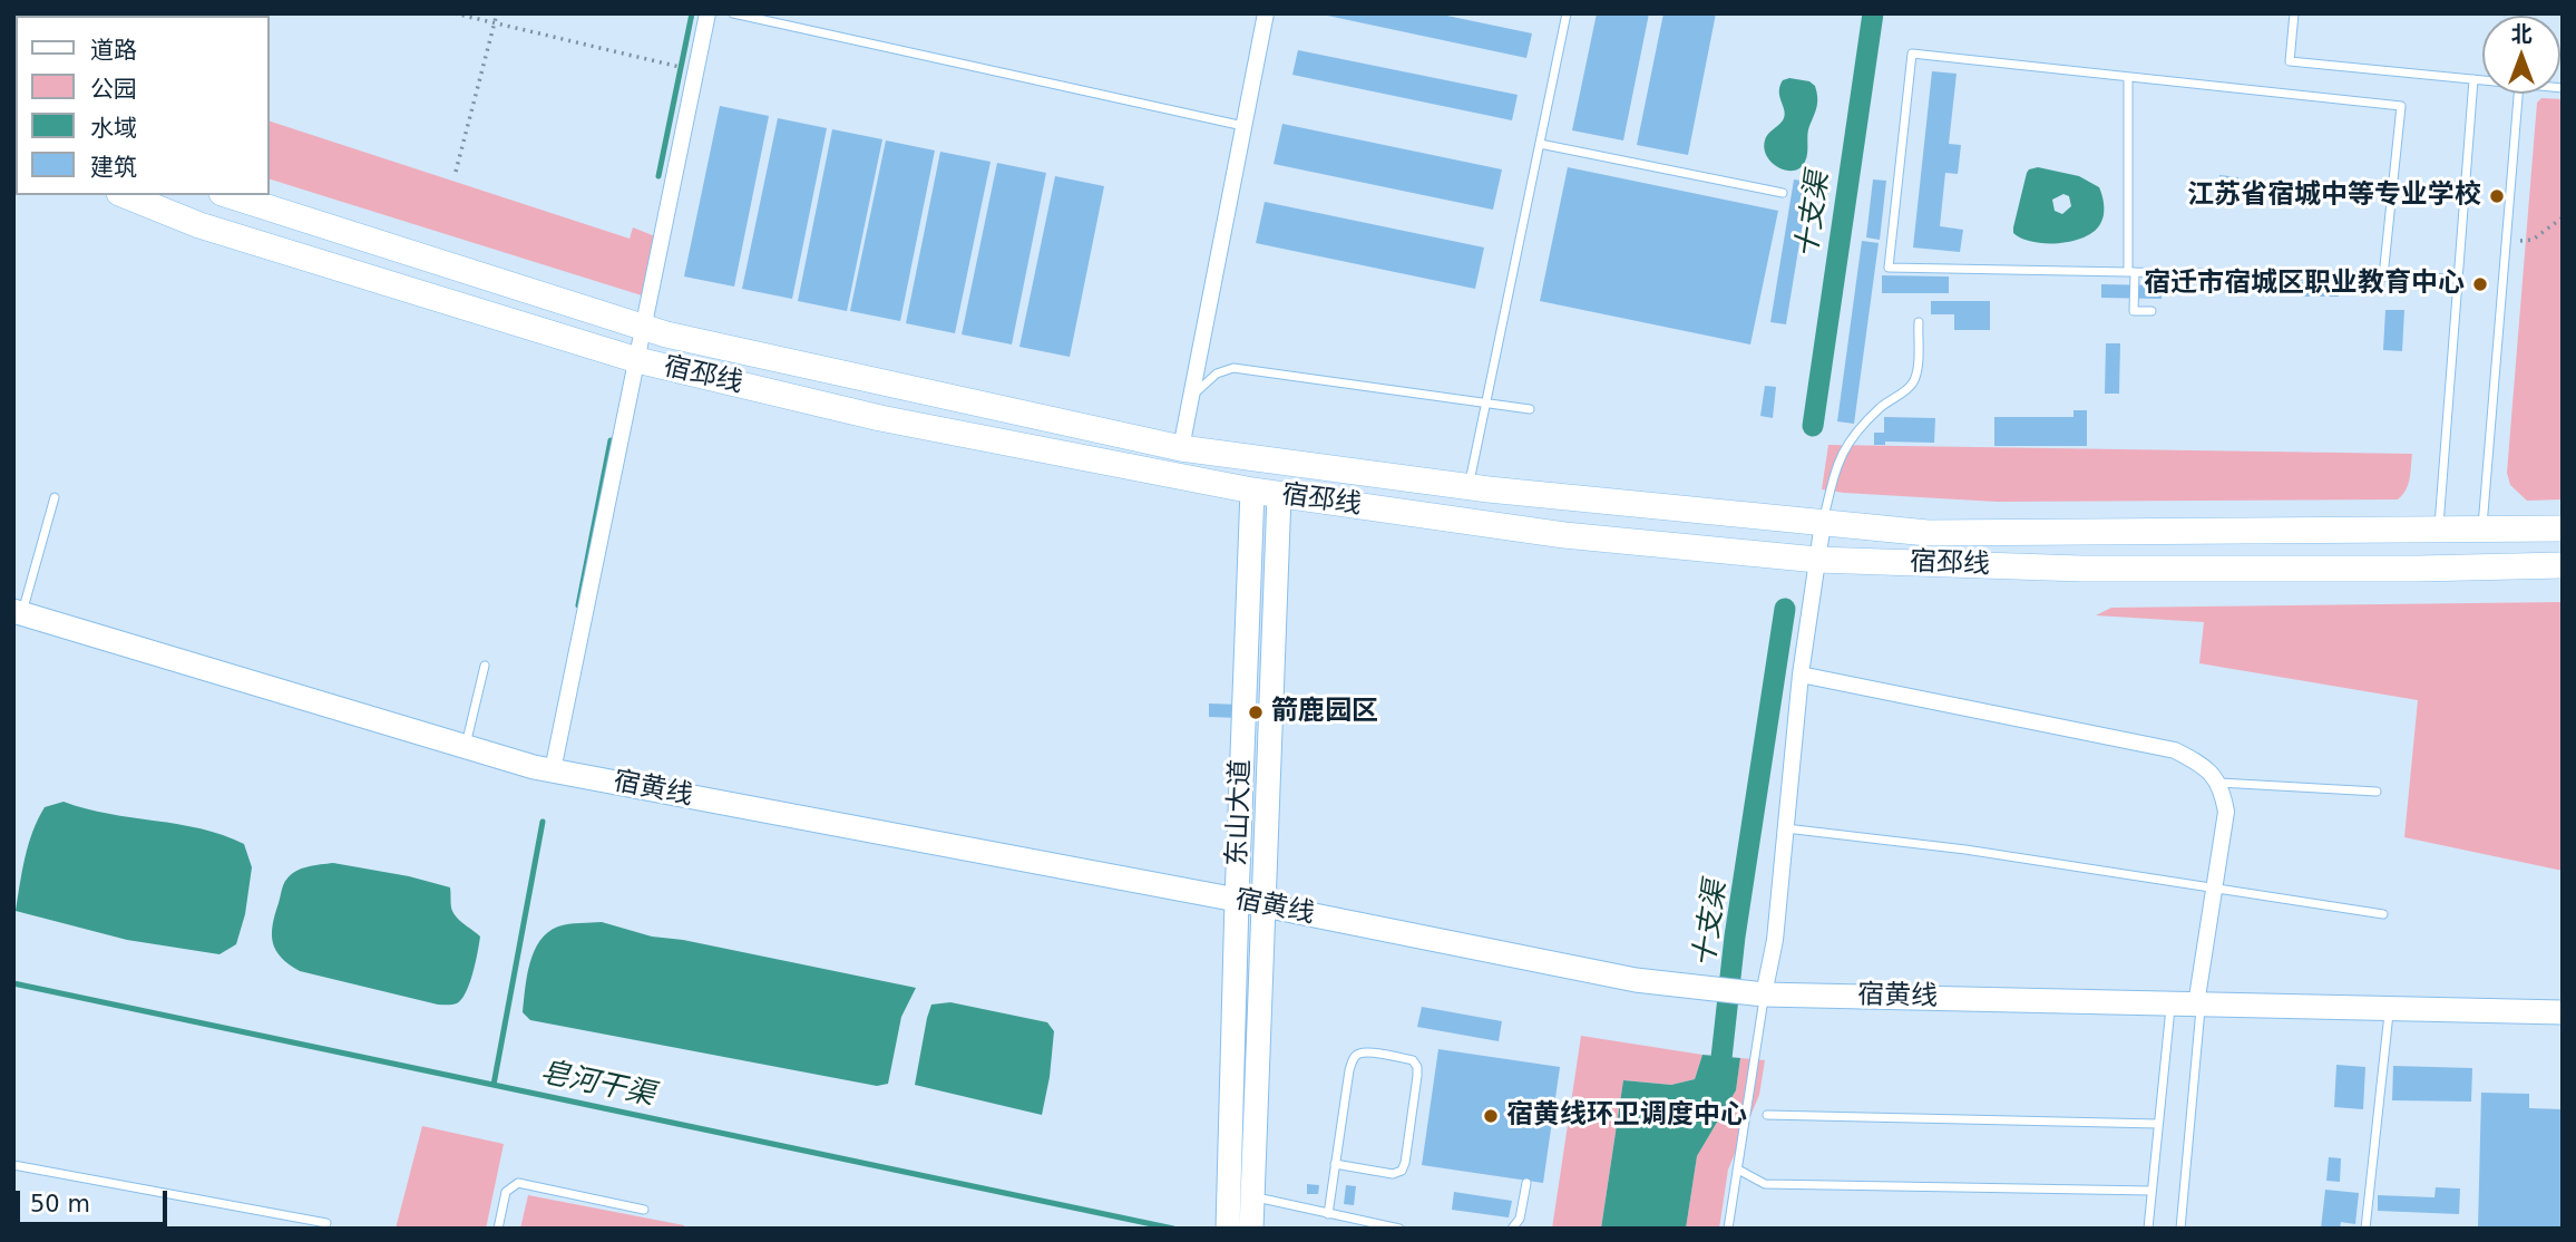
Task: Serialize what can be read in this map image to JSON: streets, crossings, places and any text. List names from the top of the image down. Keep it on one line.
{"streets":{"main road":["宿邳线","宿黄线","东山大道"]},"crossings":[["宿邳线","东山大道"],["宿黄线","东山大道"]],"water":["十支渠","皂河干渠"],"places":["江苏省宿城中等专业学校","宿迁市宿城区职业教育中心","箭鹿园区","宿黄线环卫调度中心"],"legend":["道路","公园","水域","建筑"],"scale_bar":"50 m","north":"top"}
